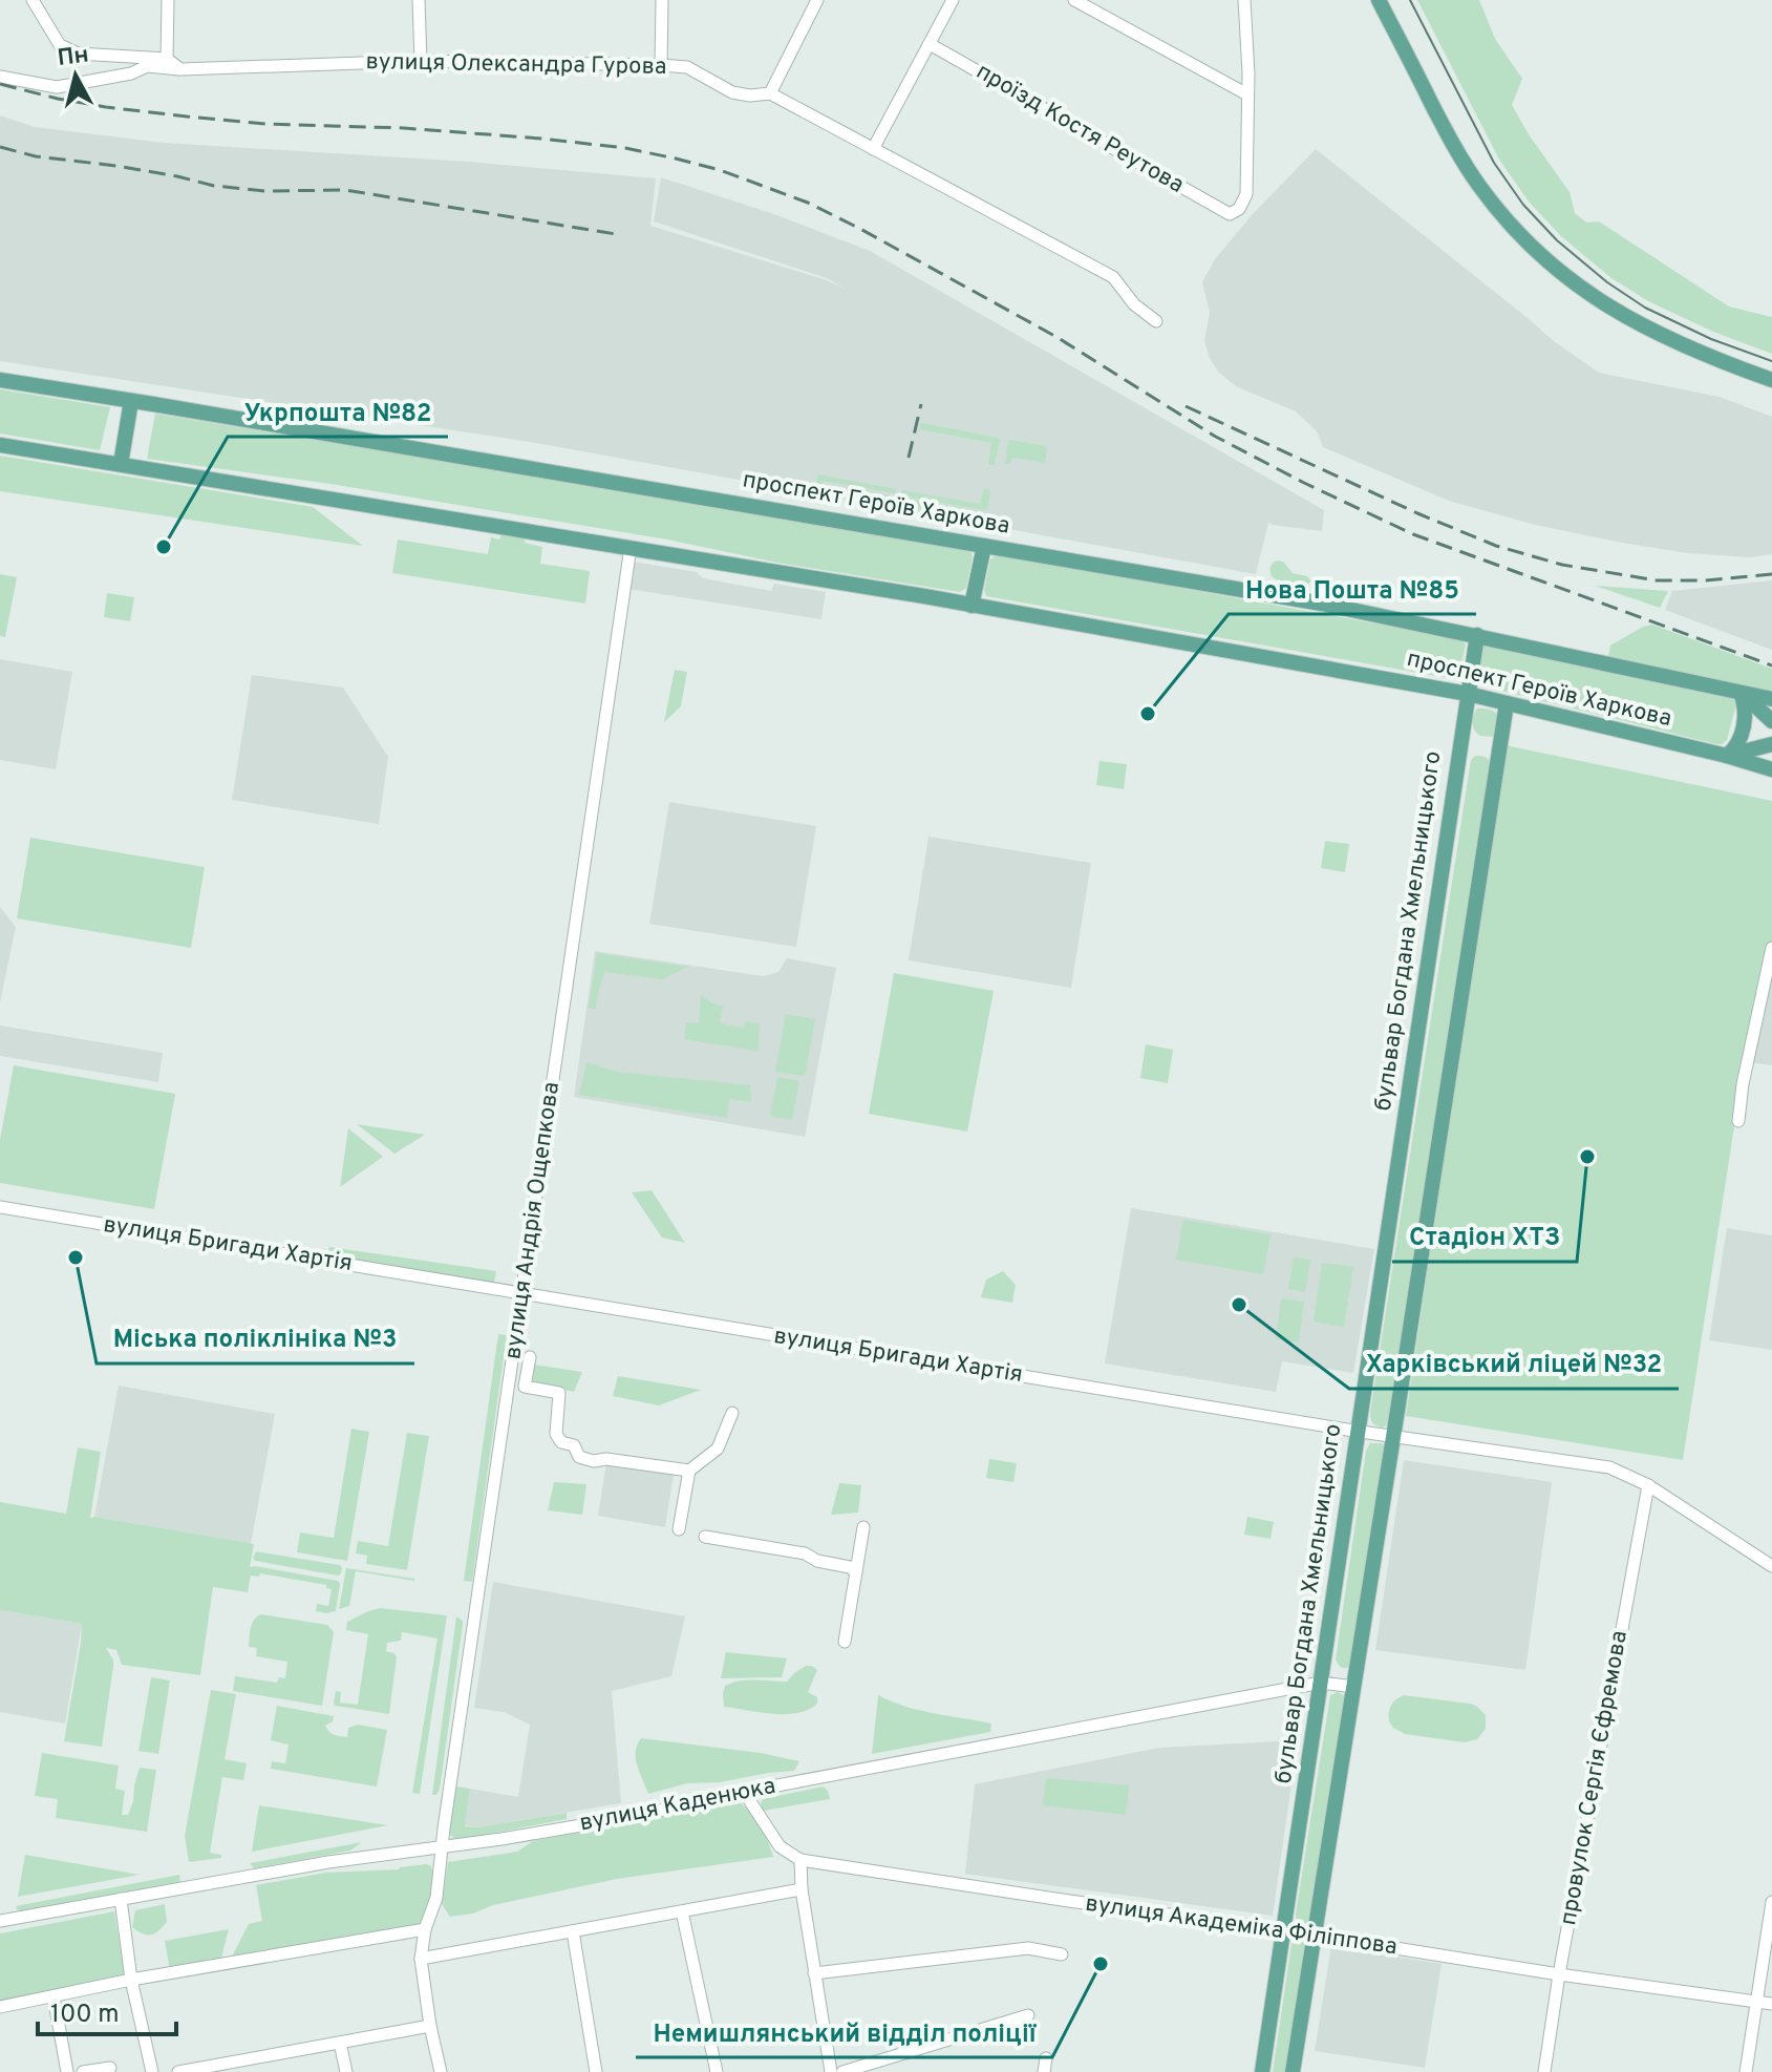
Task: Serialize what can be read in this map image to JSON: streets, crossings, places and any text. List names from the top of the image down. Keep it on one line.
{"streets":{"main road":["проспект Героїв Харкова","бульвар Богдана Хмельницького"],"street":["вулиця Олександра Гурова","проїзд Костя Реутова","вулиця Андрія Ощепкова","вулиця Бригади Хартія","провулок Сергія Єфремова","вулиця Каденюка","вулиця Академіка Філіппова"]},"crossings":[["проспект Героїв Харкова","бульвар Богдана Хмельницького"],["проспект Героїв Харкова","вулиця Андрія Ощепкова"],["бульвар Богдана Хмельницького","вулиця Бригади Хартія"],["бульвар Богдана Хмельницького","вулиця Каденюка"],["бульвар Богдана Хмельницького","вулиця Академіка Філіппова"],["вулиця Андрія Ощепкова","вулиця Бригади Хартія"],["вулиця Андрія Ощепкова","вулиця Каденюка"],["вулиця Бригади Хартія","провулок Сергія Єфремова"],["провулок Сергія Єфремова","вулиця Академіка Філіппова"]],"places":["Укрпошта №82","Нова Пошта №85","Стадіон ХТЗ","Міська поліклініка №3","Харківський ліцей №32","Немишлянський відділ поліції"],"scale_bar":"100 m","north":"top"}
